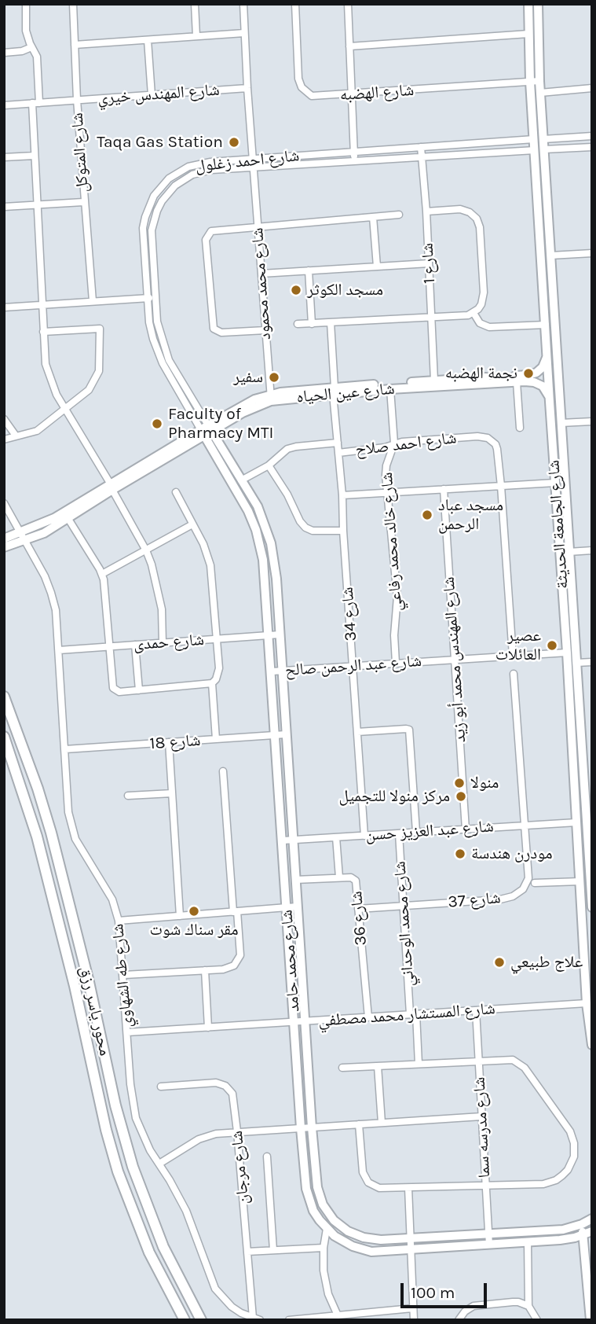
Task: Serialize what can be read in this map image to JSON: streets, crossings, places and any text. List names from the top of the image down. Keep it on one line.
{"streets":{"main road":["محور ياسر رزق"],"street":["شارع الهضبه","شارع المهندس خيري","شارع المتوكل","شارع احمد زغلول","شارع 1","شارع محمد محمود","شارع عين الحياه","شارع احمد صلاح","شارع الجامعة الحديثة","شارع خالد محمد رفاعي","شارع 34","شارع حمدى","شارع المهندس محمد أبو زيد","شارع عبد الرحمن صالح","شارع 18","شارع عبد العزيز حسن","شارع 37","شارع 36","شارع محمد الوحداني","شارع محمد حامد","شارع طه الشهاوي","شارع المستشار محمد مصطفي","شارع مدرسه سما","شارع مرجان"]},"crossings":[["شارع الهضبه","شارع الجامعة الحديثة"],["شارع المهندس خيري","شارع المتوكل"],["شارع المهندس خيري","شارع محمد محمود"],["شارع احمد زغلول","شارع 1"],["شارع احمد زغلول","شارع محمد محمود"],["شارع احمد زغلول","شارع عين الحياه"],["شارع احمد زغلول","شارع الجامعة الحديثة"],["شارع احمد زغلول","شارع محمد حامد"],["شارع 1","شارع عين الحياه"],["شارع محمد محمود","شارع عين الحياه"],["شارع عين الحياه","شارع الجامعة الحديثة"],["شارع عين الحياه","شارع خالد محمد رفاعي"],["شارع عين الحياه","شارع 34"],["شارع عين الحياه","شارع محمد حامد"],["شارع عين الحياه","شارع طه الشهاوي"],["شارع احمد صلاح","شارع خالد محمد رفاعي"],["شارع احمد صلاح","شارع 34"],["شارع الجامعة الحديثة","شارع عبد الرحمن صالح"],["شارع الجامعة الحديثة","شارع عبد العزيز حسن"],["شارع الجامعة الحديثة","شارع المستشار محمد مصطفي"],["شارع خالد محمد رفاعي","شارع عبد الرحمن صالح"],["شارع 34","شارع عبد الرحمن صالح"],["شارع 34","شارع عبد العزيز حسن"],["شارع حمدى","شارع محمد حامد"],["شارع حمدى","شارع طه الشهاوي"],["شارع المهندس محمد أبو زيد","شارع عبد الرحمن صالح"],["شارع المهندس محمد أبو زيد","شارع عبد العزيز حسن"],["شارع عبد الرحمن صالح","شارع محمد حامد"],["شارع 18","شارع محمد حامد"],["شارع 18","شارع طه الشهاوي"],["شارع عبد العزيز حسن","شارع 37"],["شارع عبد العزيز حسن","شارع محمد الوحداني"],["شارع عبد العزيز حسن","شارع محمد حامد"],["شارع 37","شارع 36"],["شارع 37","شارع محمد الوحداني"],["شارع 36","شارع محمد حامد"],["شارع 36","شارع المستشار محمد مصطفي"],["شارع محمد الوحداني","شارع المستشار محمد مصطفي"],["شارع محمد حامد","شارع المستشار محمد مصطفي"],["شارع محمد حامد","شارع مدرسه سما"],["شارع طه الشهاوي","شارع المستشار محمد مصطفي"],["شارع طه الشهاوي","شارع مرجان"],["شارع المستشار محمد مصطفي","شارع مدرسه سما"]],"places":["Taqa Gas Station","مسجد الكوثر","نجمة الهضبه","سفير","Faculty of Pharmacy MTI","مسجد عباد الرحمن","عصير العائلات","منولا","مركز منولا للتجميل","مودرن هندسة","مقر سناك شوت","علاج طبيعي"],"scale_bar":"100 m"}
